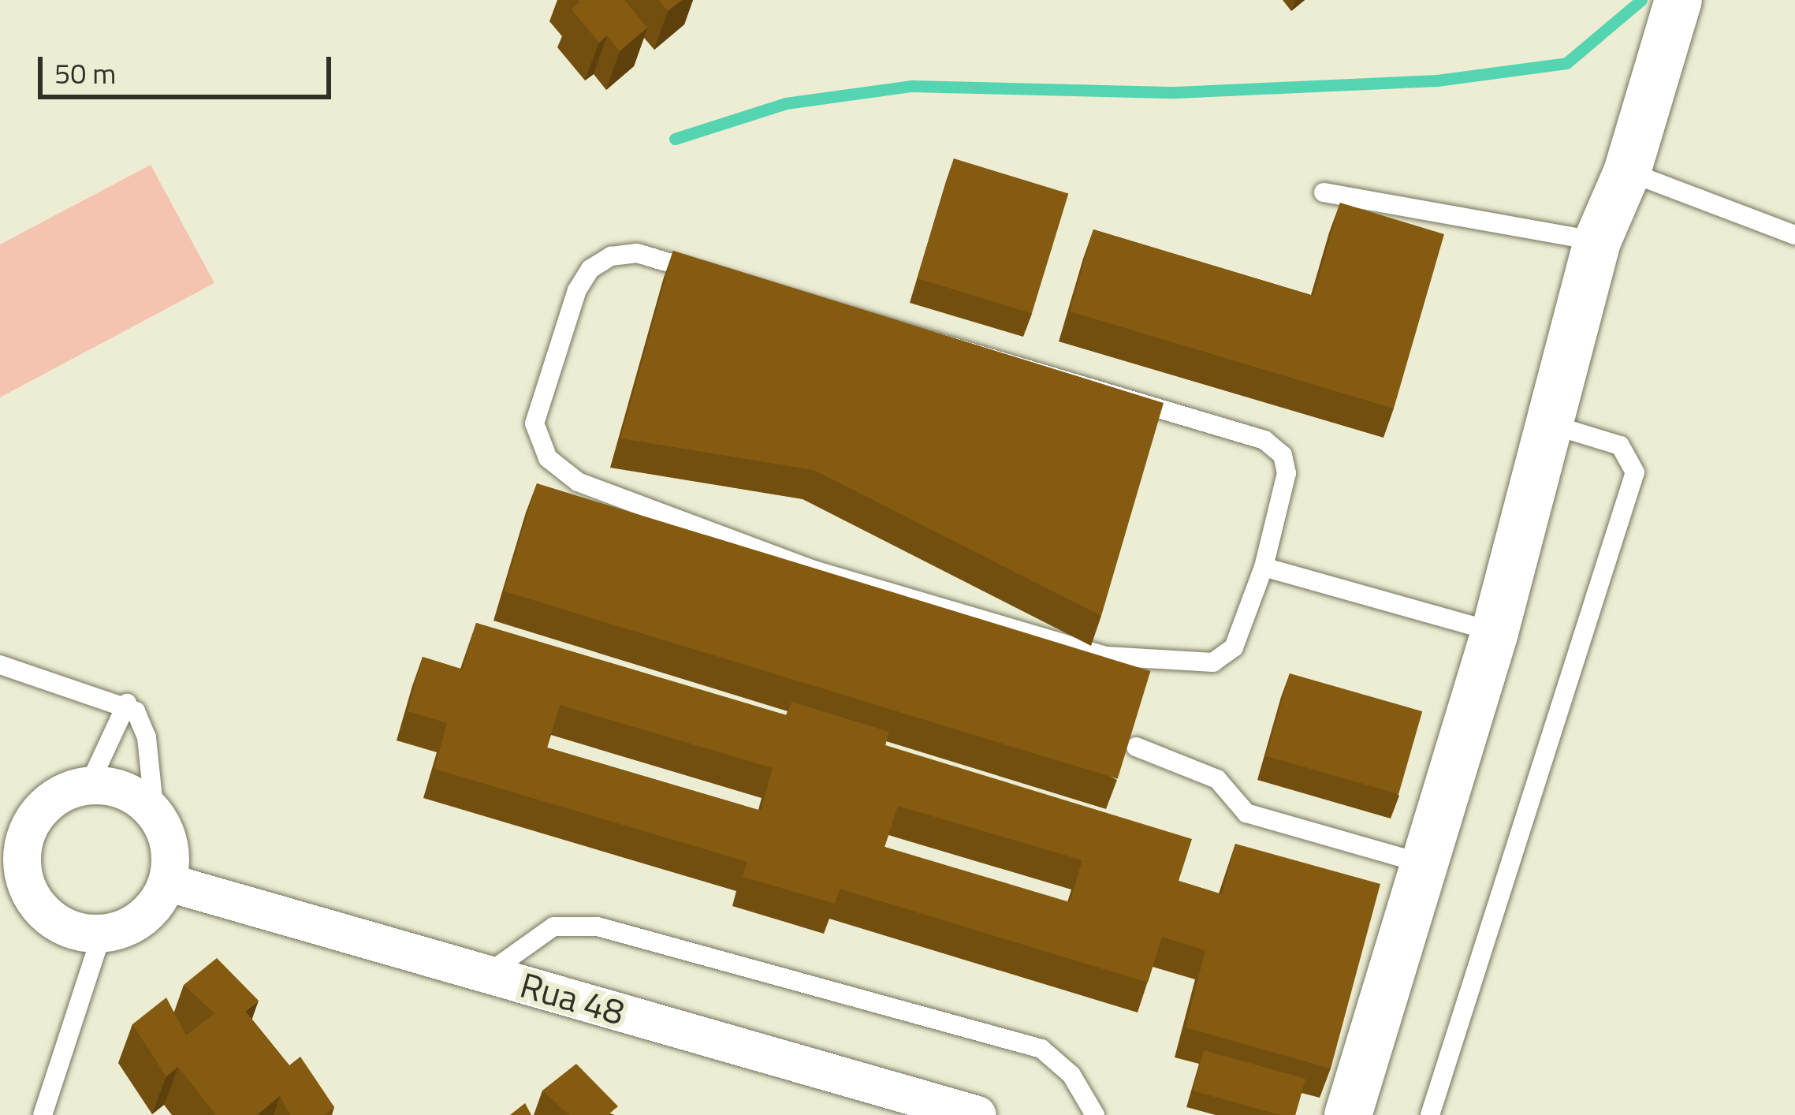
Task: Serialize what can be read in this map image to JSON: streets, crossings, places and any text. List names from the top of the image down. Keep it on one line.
{"streets":{"street":["Rua 48"]},"scale_bar":"50 m"}
